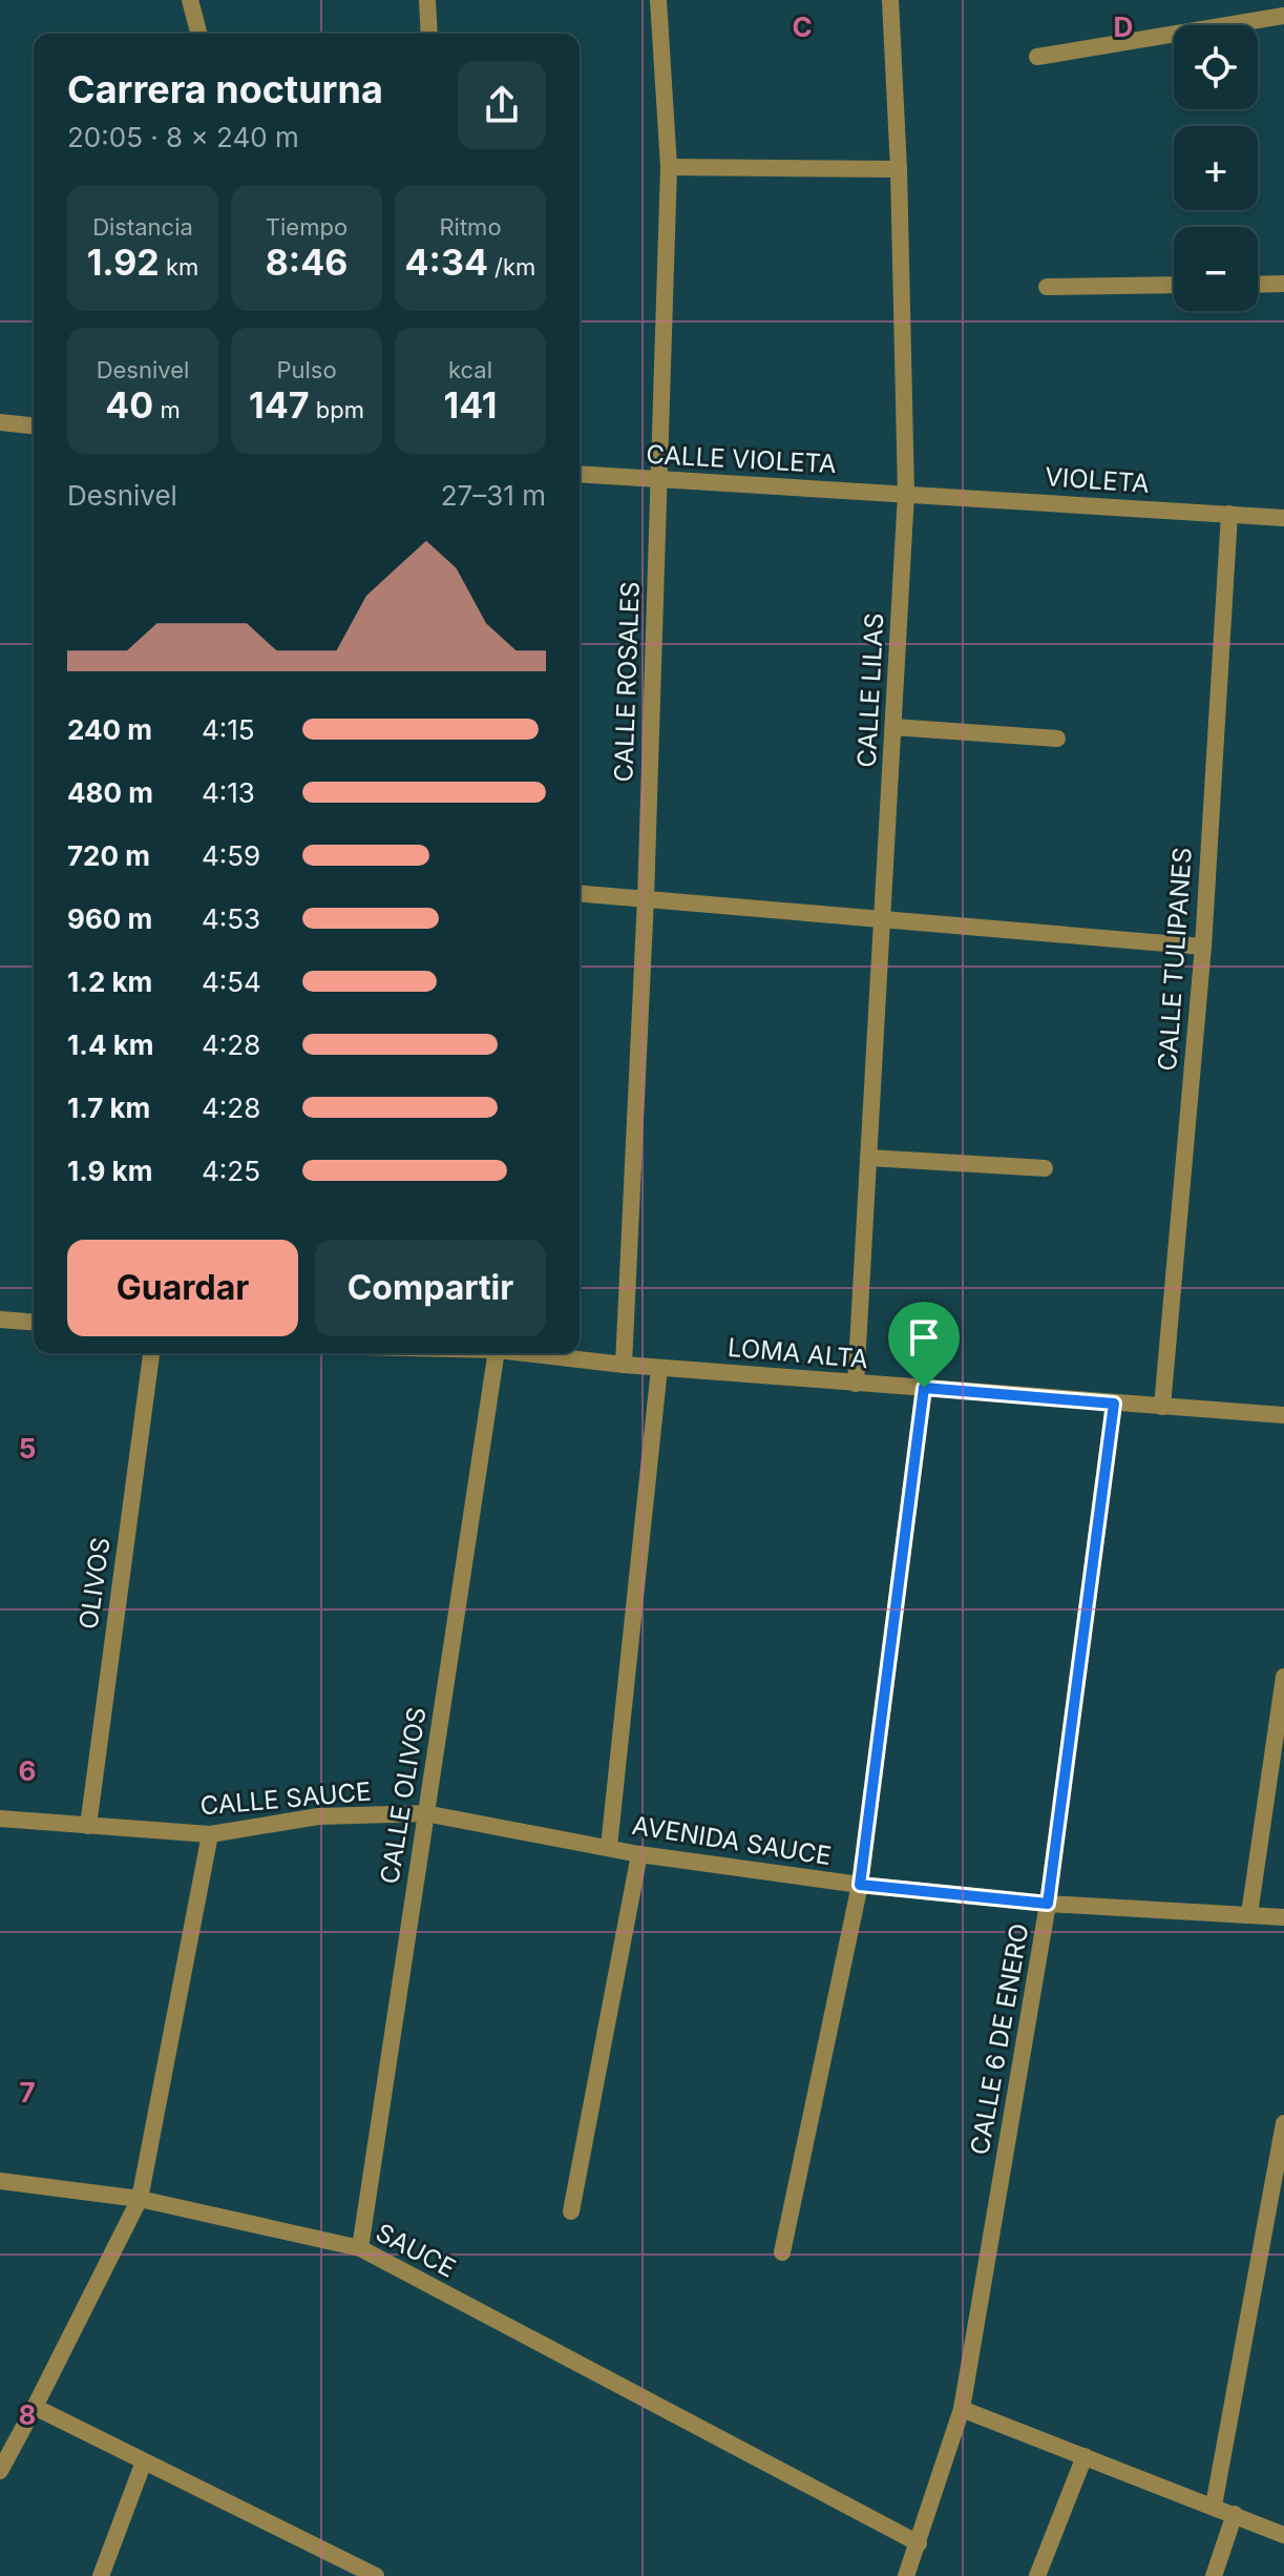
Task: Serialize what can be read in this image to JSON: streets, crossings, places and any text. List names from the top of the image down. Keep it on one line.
{"streets":{"street":["CALLE VIOLETA","VIOLETA","CALLE ROSALES","CALLE LILAS","CALLE TULIPANES","LOMA ALTA","OLIVOS","CALLE OLIVOS","CALLE SAUCE","AVENIDA SAUCE","CALLE 6 DE ENERO","SAUCE"]},"crossings":[["CALLE VIOLETA","VIOLETA"],["CALLE VIOLETA","CALLE ROSALES"],["CALLE VIOLETA","CALLE LILAS"],["VIOLETA","CALLE LILAS"],["VIOLETA","CALLE TULIPANES"],["CALLE ROSALES","LOMA ALTA"],["CALLE LILAS","LOMA ALTA"],["CALLE TULIPANES","LOMA ALTA"],["LOMA ALTA","CALLE 6 DE ENERO"],["OLIVOS","CALLE SAUCE"],["CALLE OLIVOS","CALLE SAUCE"],["CALLE OLIVOS","AVENIDA SAUCE"],["CALLE OLIVOS","SAUCE"],["CALLE SAUCE","AVENIDA SAUCE"],["AVENIDA SAUCE","CALLE 6 DE ENERO"],["CALLE 6 DE ENERO","SAUCE"]],"page":{"map_buttons":["+","−"],"heading":["Carrera nocturna","20:05 · 8 × 240 m"],"stats":[["Distancia","1.92 km"],["Tiempo","8:46"],["Ritmo","4:34 /km"],["Desnivel","40 m"],["Pulso","147 bpm"],["kcal","141"]],"chart":["Desnivel","27–31 m"],"list":[{"name":"240 m","note":"4:15"},{"name":"480 m","note":"4:13"},{"name":"720 m","note":"4:59"},{"name":"960 m","note":"4:53"},{"name":"1.2 km","note":"4:54"},{"name":"1.4 km","note":"4:28"},{"name":"1.7 km","note":"4:28"},{"name":"1.9 km","note":"4:25"}],"buttons":["Guardar","Compartir"]},"grid":{"columns":["C","D"],"rows":["5","6","7","8"]}}
